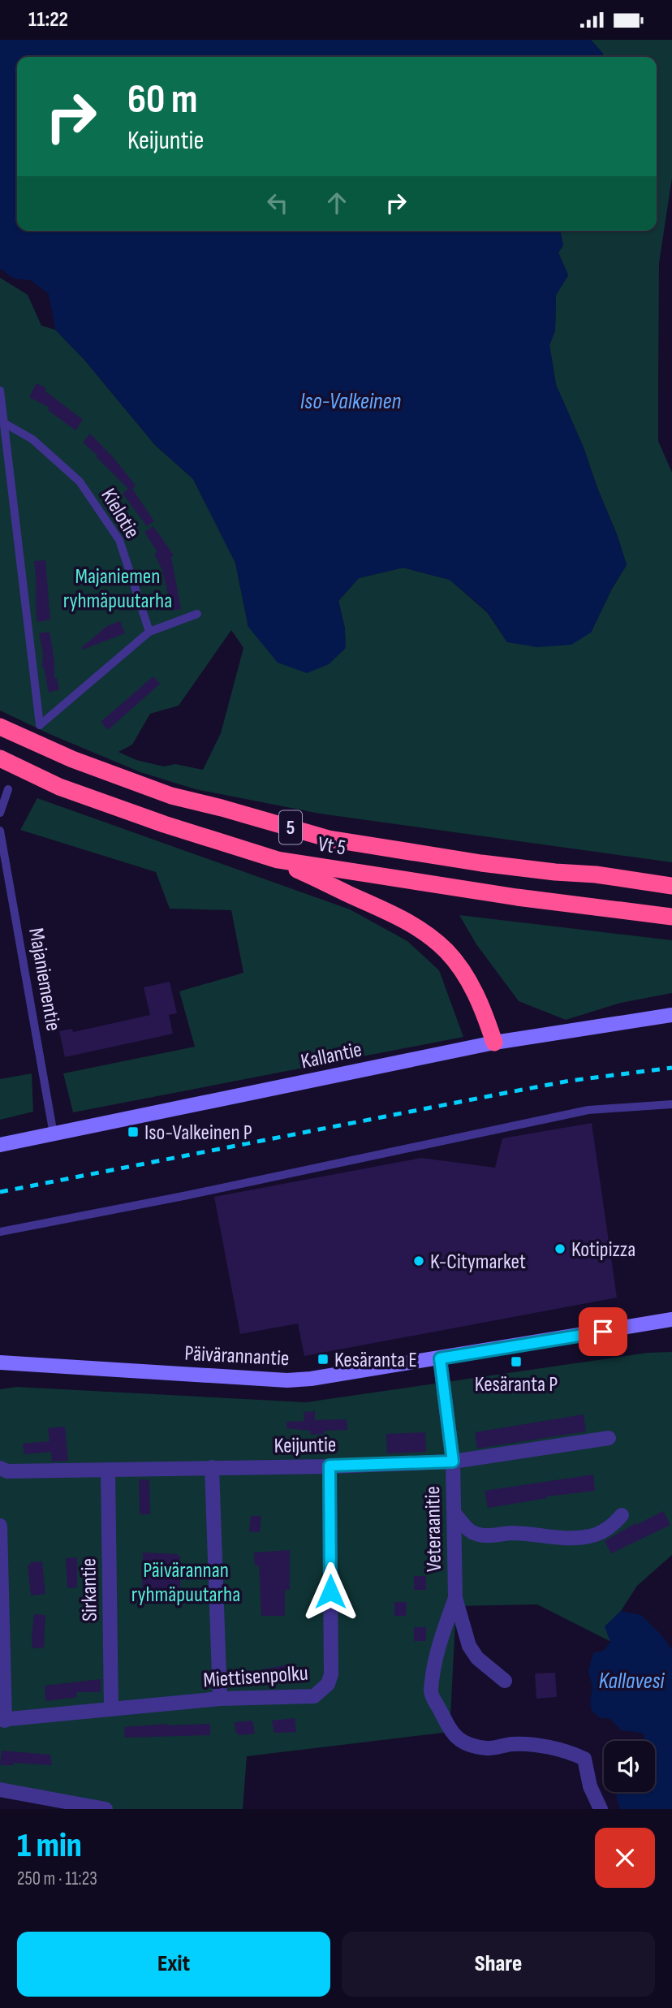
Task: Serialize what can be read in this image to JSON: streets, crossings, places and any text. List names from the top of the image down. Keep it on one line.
{"streets":{"highway":["5","Vt 5"],"main road":["Kallantie","Päivärannantie"],"street":["Keijuntie","Veteraanitie","Sirkantie","Miettisenpolku"],"lane":["Kielotie","Majaniementie"]},"crossings":[["Majaniementie","Kallantie"],["Päivärannantie","Veteraanitie"],["Keijuntie","Veteraanitie"],["Keijuntie","Sirkantie"],["Keijuntie","Miettisenpolku"],["Sirkantie","Miettisenpolku"]],"water":["Iso-Valkeinen","Kallavesi"],"parks":["Majaniemen ryhmäpuutarha","Päivärannan ryhmäpuutarha"],"places":{"transit":["Iso-Valkeinen P","Kesäranta E","Kesäranta P"],"other":["Kotipizza","K-Citymarket"]},"page":{"status":"11:22","turn":["60 m","Keijuntie"],"heading":["1 min","250 m · 11:23"],"buttons":["Exit","Share"]}}
